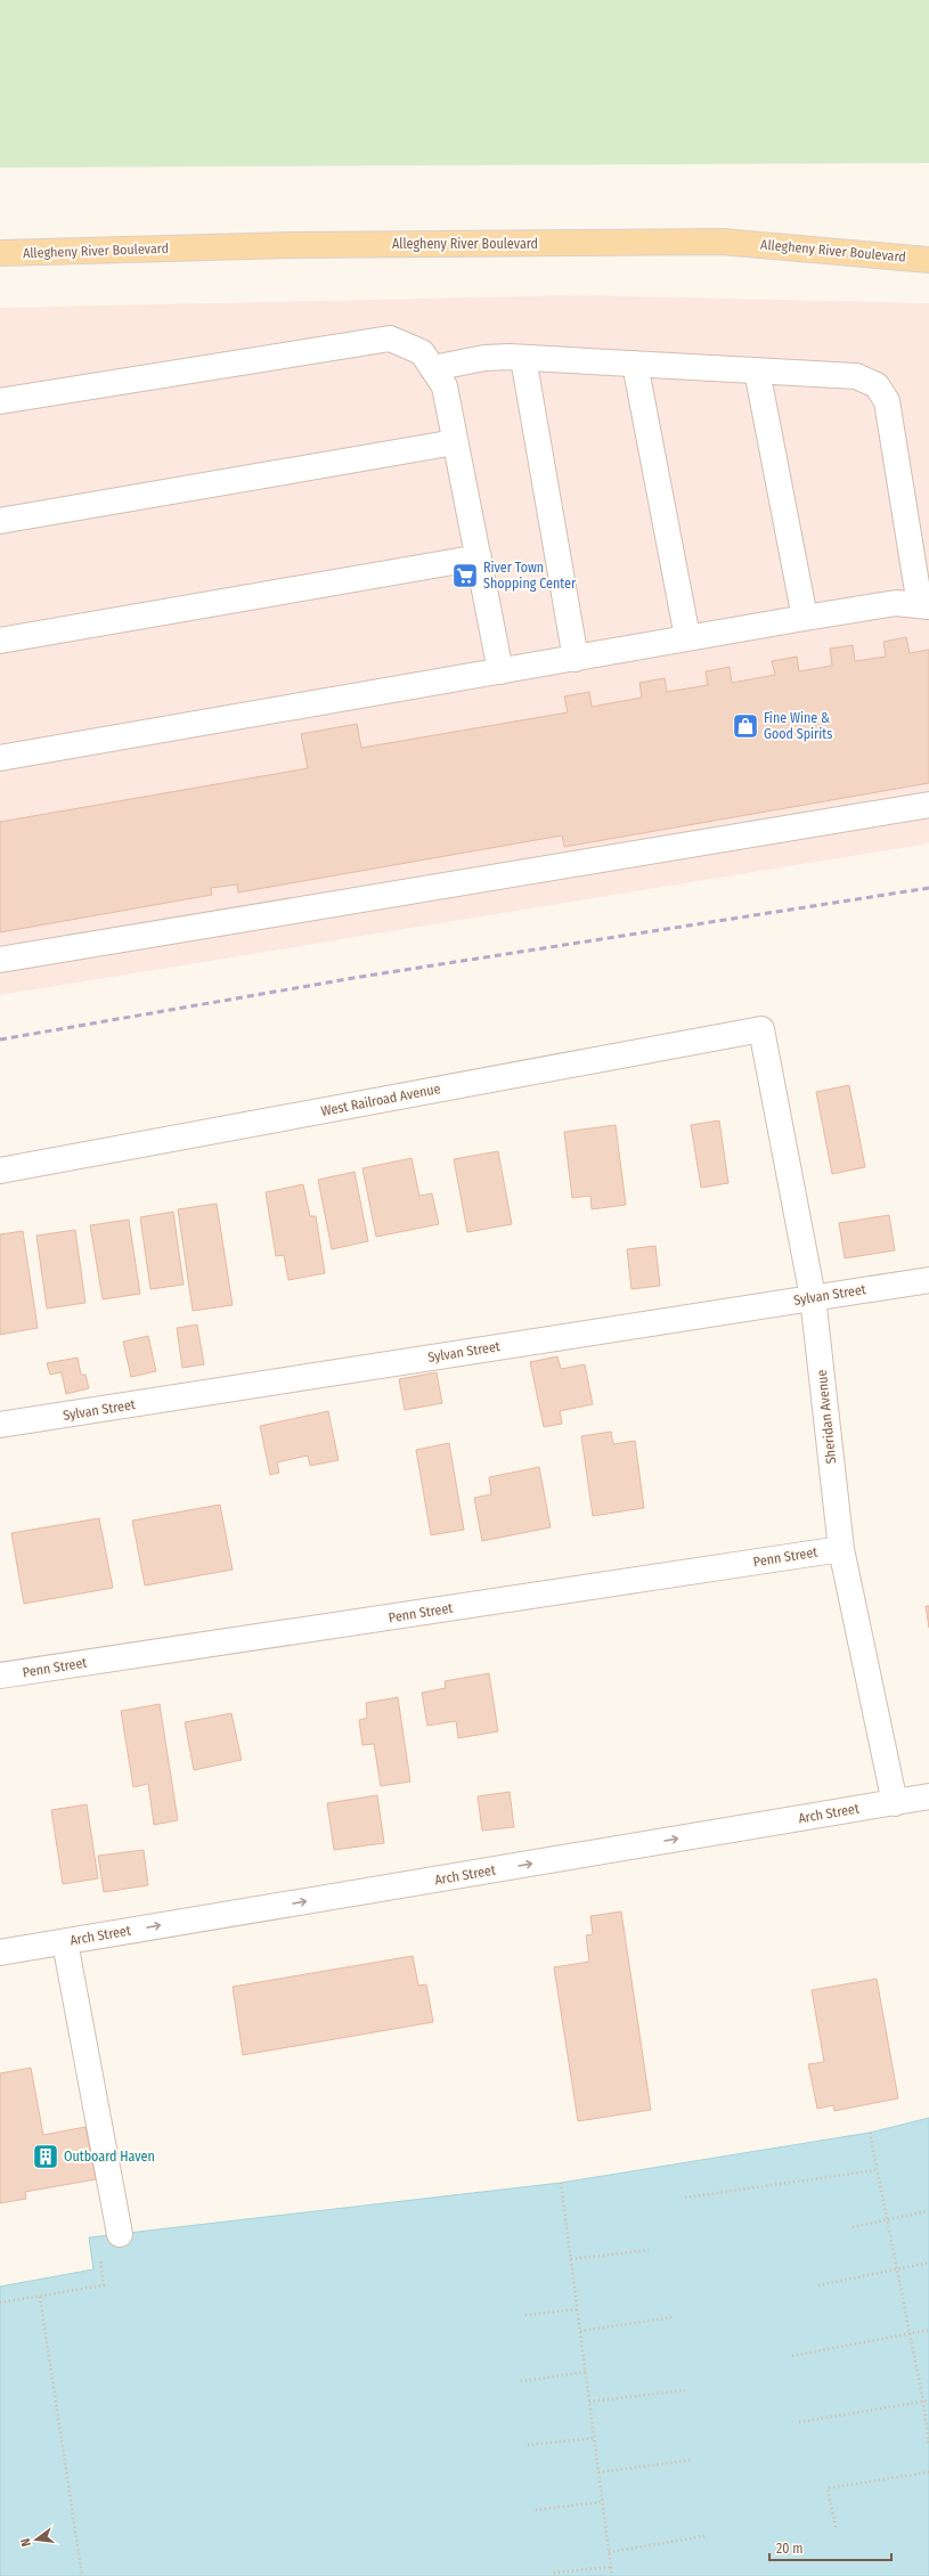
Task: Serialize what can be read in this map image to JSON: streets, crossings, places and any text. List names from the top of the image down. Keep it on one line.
{"streets":{"main road":["Allegheny River Boulevard"],"street":["West Railroad Avenue","Sylvan Street","Sheridan Avenue","Penn Street","Arch Street"]},"crossings":[["West Railroad Avenue","Sheridan Avenue"],["Sylvan Street","Sheridan Avenue"],["Sheridan Avenue","Penn Street"],["Sheridan Avenue","Arch Street"]],"one_way":["Arch Street"],"places":{"supermarket":["River Town Shopping Center"],"shop":["Fine Wine & Good Spirits"],"building":["Outboard Haven"]},"scale_bar":"20 m","north":"left"}
